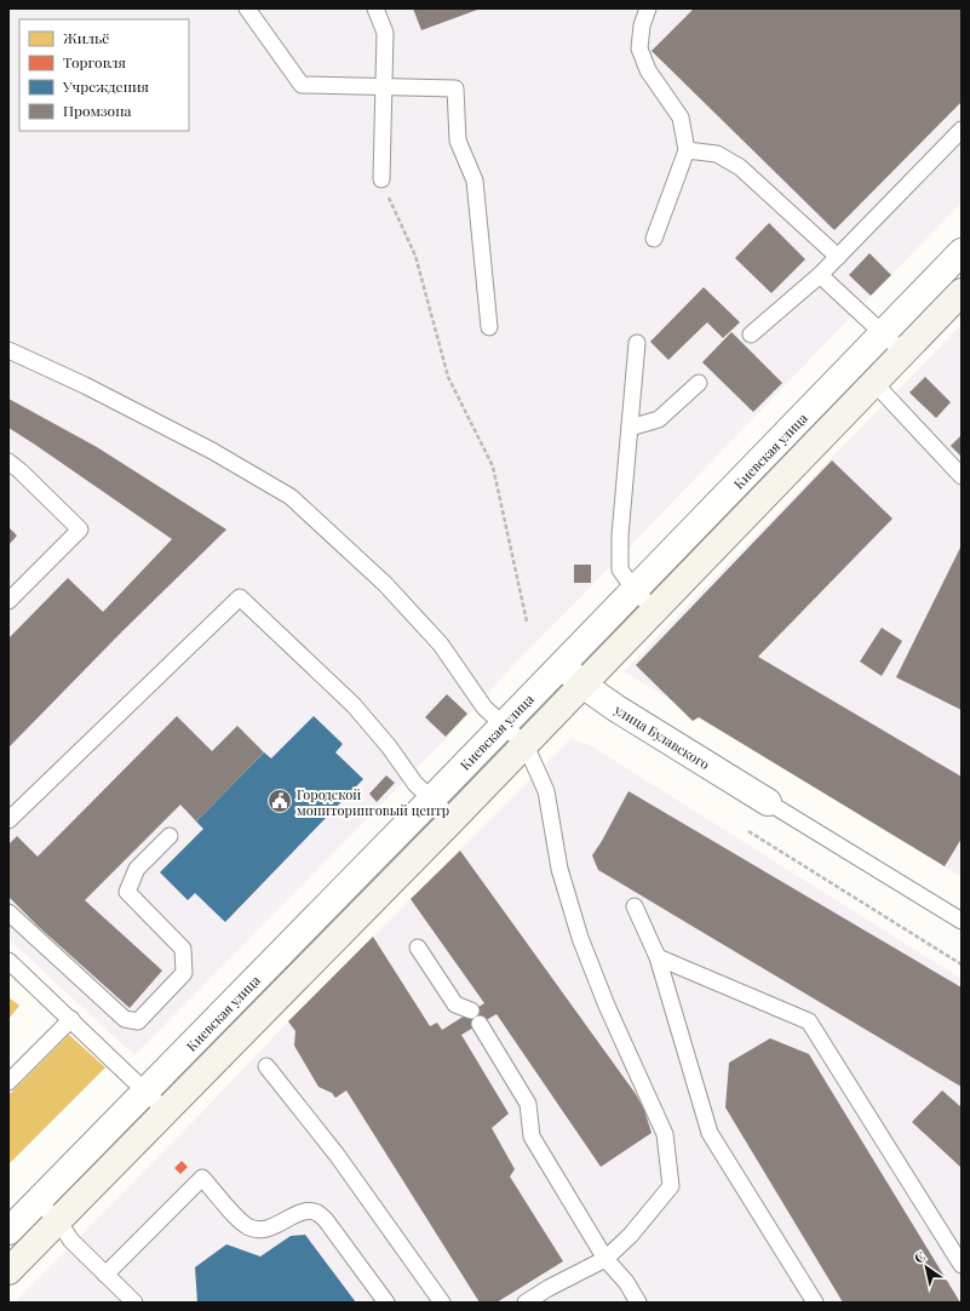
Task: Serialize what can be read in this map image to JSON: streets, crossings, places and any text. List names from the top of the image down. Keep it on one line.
{"streets":{"main road":["Киевская улица"],"street":["улица Булавского"]},"crossings":[["Киевская улица","улица Булавского"]],"places":{"public building":["Городской мониторинговый центр"]},"legend":["Жильё","Торговля","Учреждения","Промзона"],"north":"top left"}
